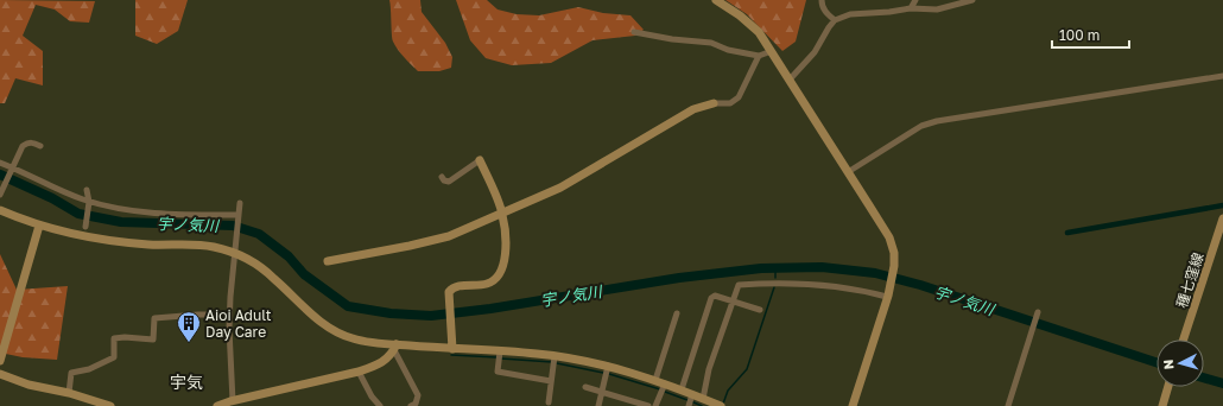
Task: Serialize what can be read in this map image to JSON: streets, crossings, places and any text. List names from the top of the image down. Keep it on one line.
{"streets":{"street":["種七窪線"]},"districts":["宇気"],"water":["宇ノ気川"],"places":{"building":["Aioi Adult Day Care"]},"scale_bar":"100 m","north":"left"}
